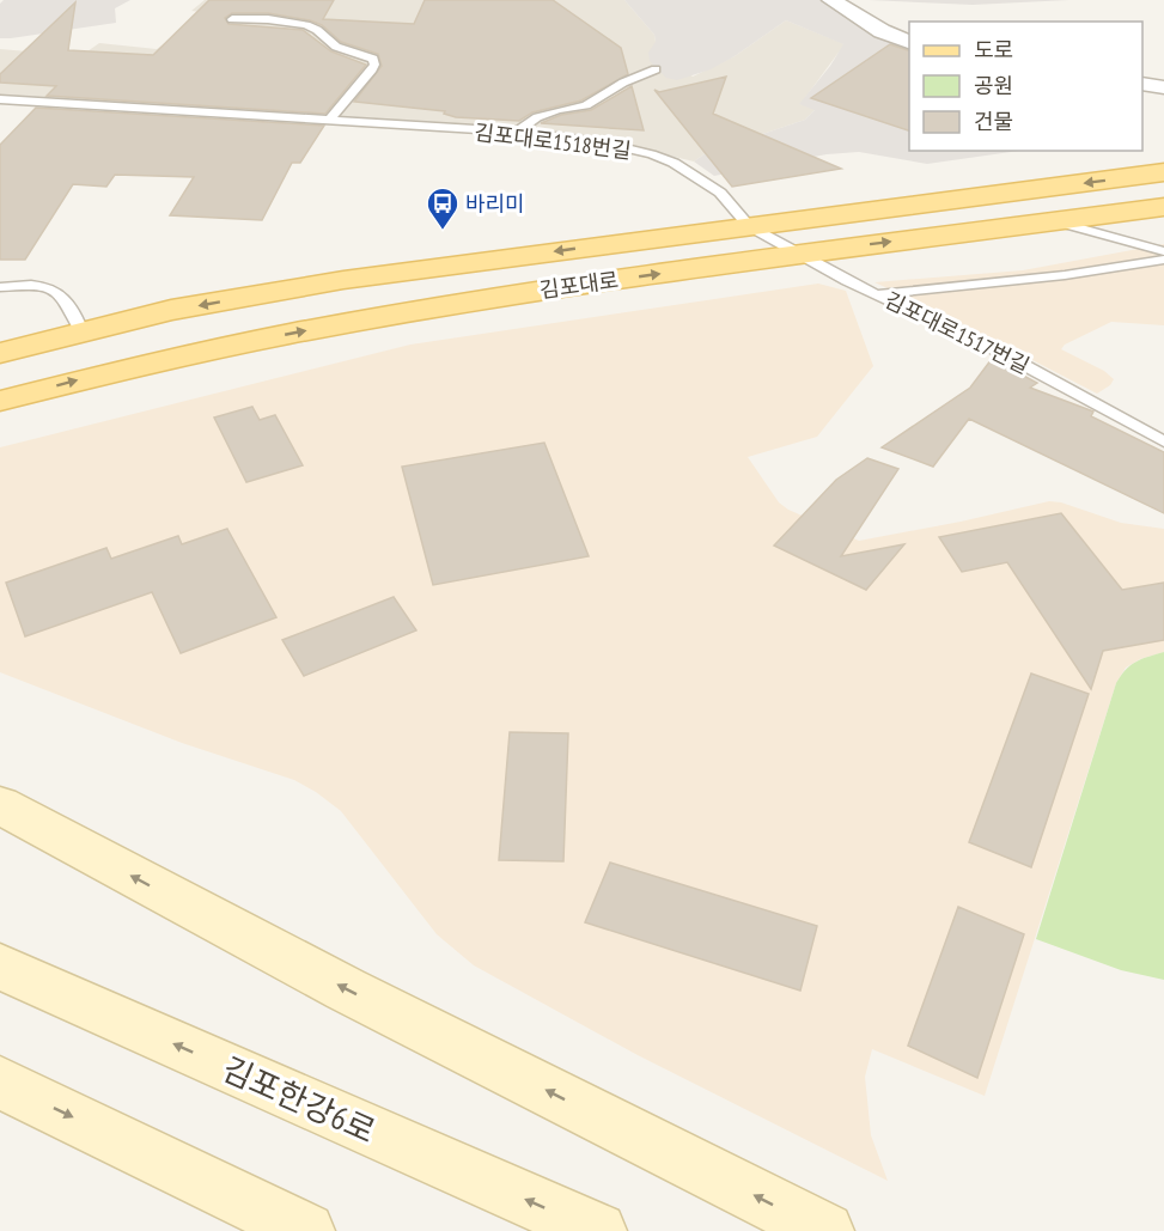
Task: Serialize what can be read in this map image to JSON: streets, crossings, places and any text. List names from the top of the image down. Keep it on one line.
{"streets":{"main road":["김포대로"],"street":["김포한강6로"],"lane":["김포대로1518번길","김포대로1517번길"]},"crossings":[["김포대로1518번길","김포대로"],["김포대로1518번길","김포대로1517번길"],["김포대로","김포대로1517번길"]],"places":{"bus stop":["바리미"]},"legend":["도로","공원","건물"]}
